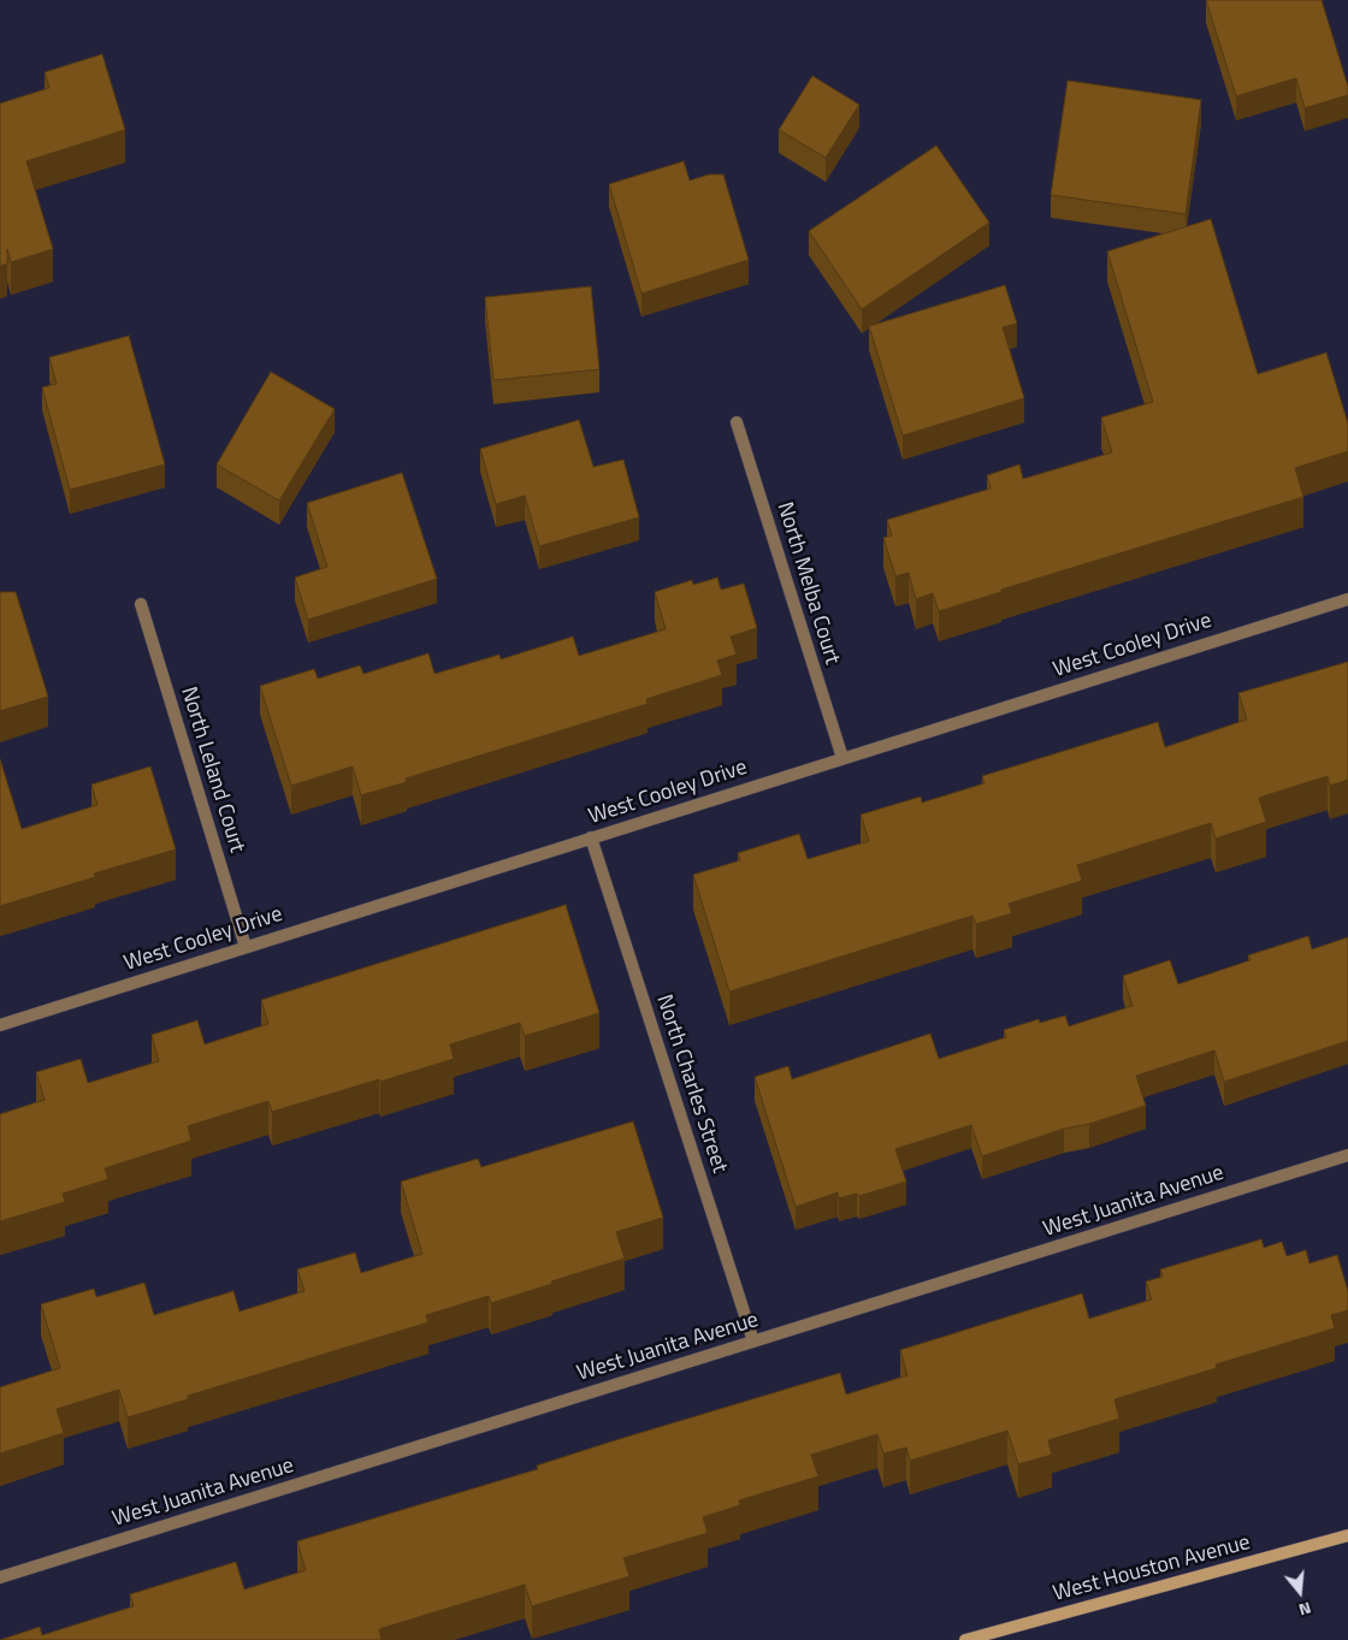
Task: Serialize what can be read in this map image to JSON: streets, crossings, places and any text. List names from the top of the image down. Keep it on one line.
{"streets":{"street":["North Melba Court","West Cooley Drive","North Leland Court","North Charles Street","West Juanita Avenue","West Houston Avenue"]},"crossings":[["North Melba Court","West Cooley Drive"],["West Cooley Drive","North Leland Court"],["West Cooley Drive","North Charles Street"],["North Charles Street","West Juanita Avenue"]],"north":"bottom"}
